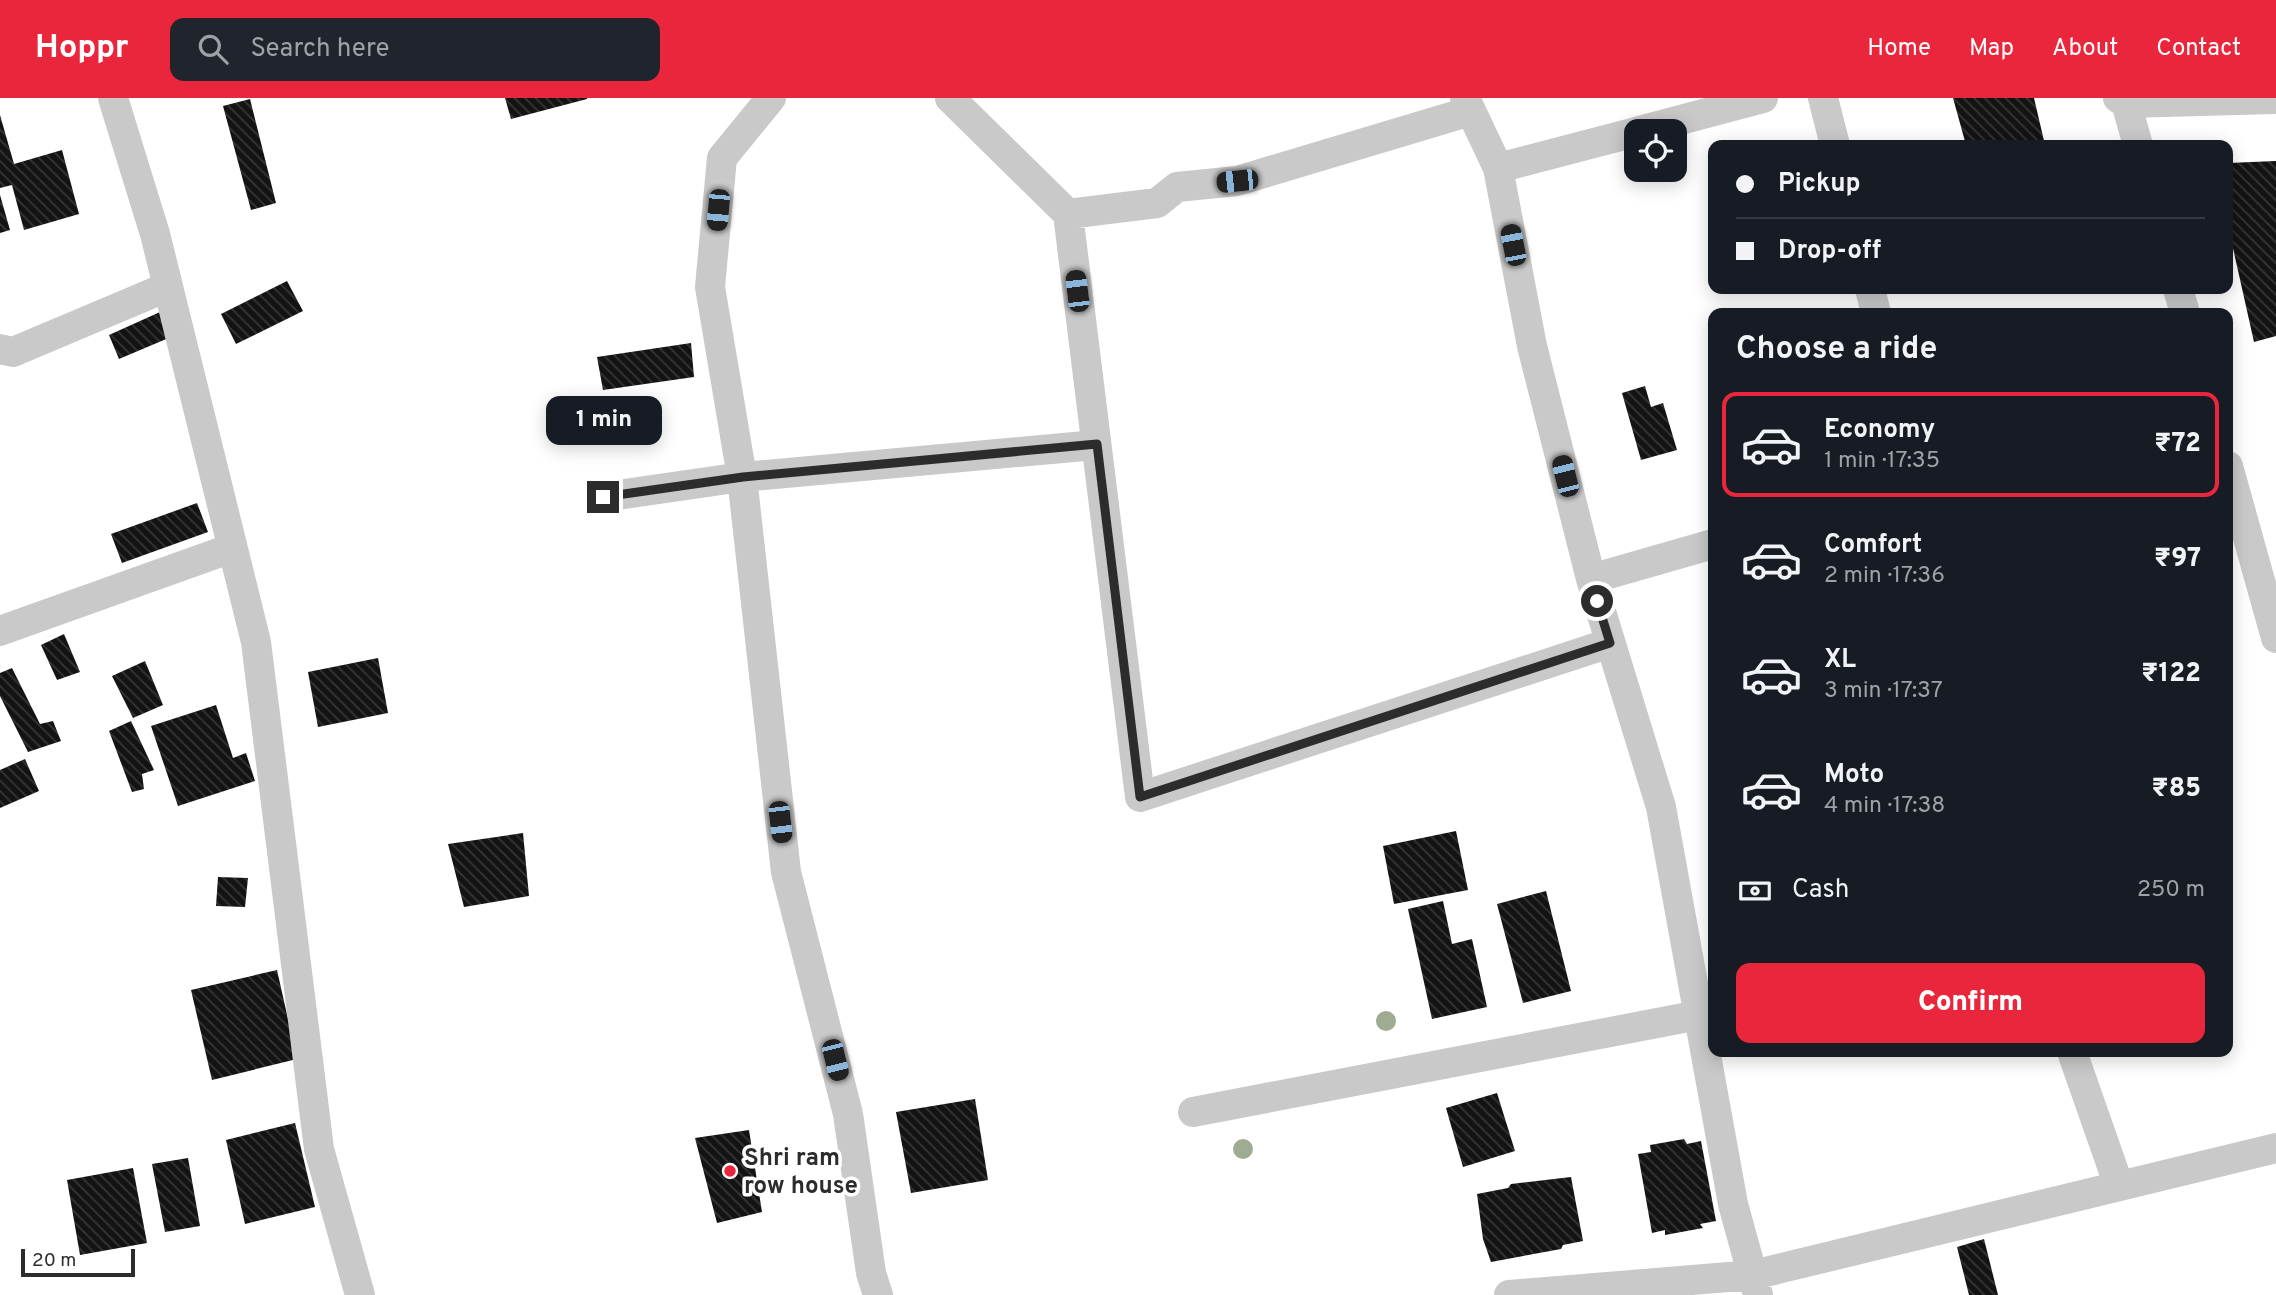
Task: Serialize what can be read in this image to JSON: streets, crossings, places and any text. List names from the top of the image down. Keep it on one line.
{"places":["Shri ram row house"],"scale_bar":"20 m","page":{"header":"Hoppr","search":"Search here","nav":["Home","Map","About","Contact"],"banner":["Pickup","Drop-off"],"heading":"Choose a ride","list":[{"name":"Economy","note":"1 min · 17:35","value":"₹72"},{"name":"Comfort","note":"2 min · 17:36","value":"₹97"},{"name":"XL","note":"3 min · 17:37","value":"₹122"},{"name":"Moto","note":"4 min · 17:38","value":"₹85"}],"bubble":"1 min","pay":["Cash","250 m"],"buttons":"Confirm","scale":"20 m"}}
